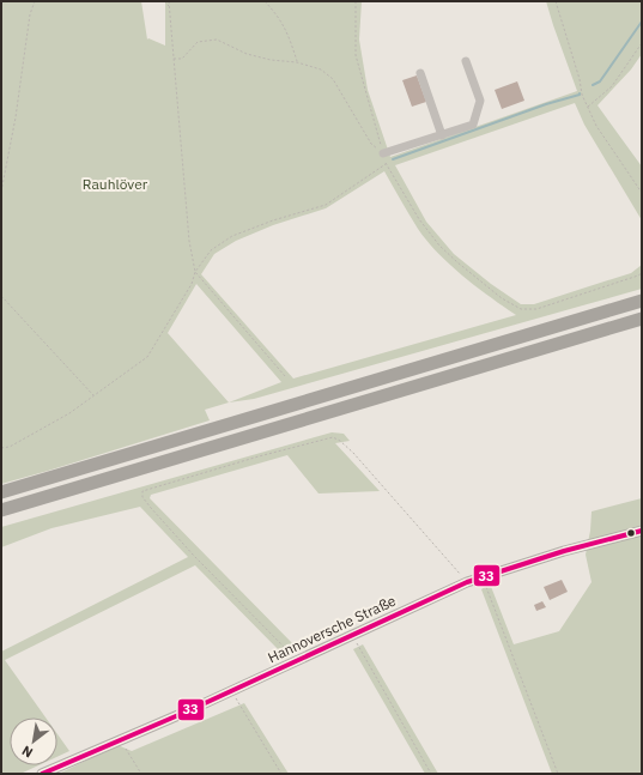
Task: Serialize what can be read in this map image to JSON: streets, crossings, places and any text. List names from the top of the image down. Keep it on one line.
{"streets":{"main road":["Hannoversche Straße"]},"parks":["Rauhlöver"],"lines":["transit line 33"],"north":"bottom left"}
